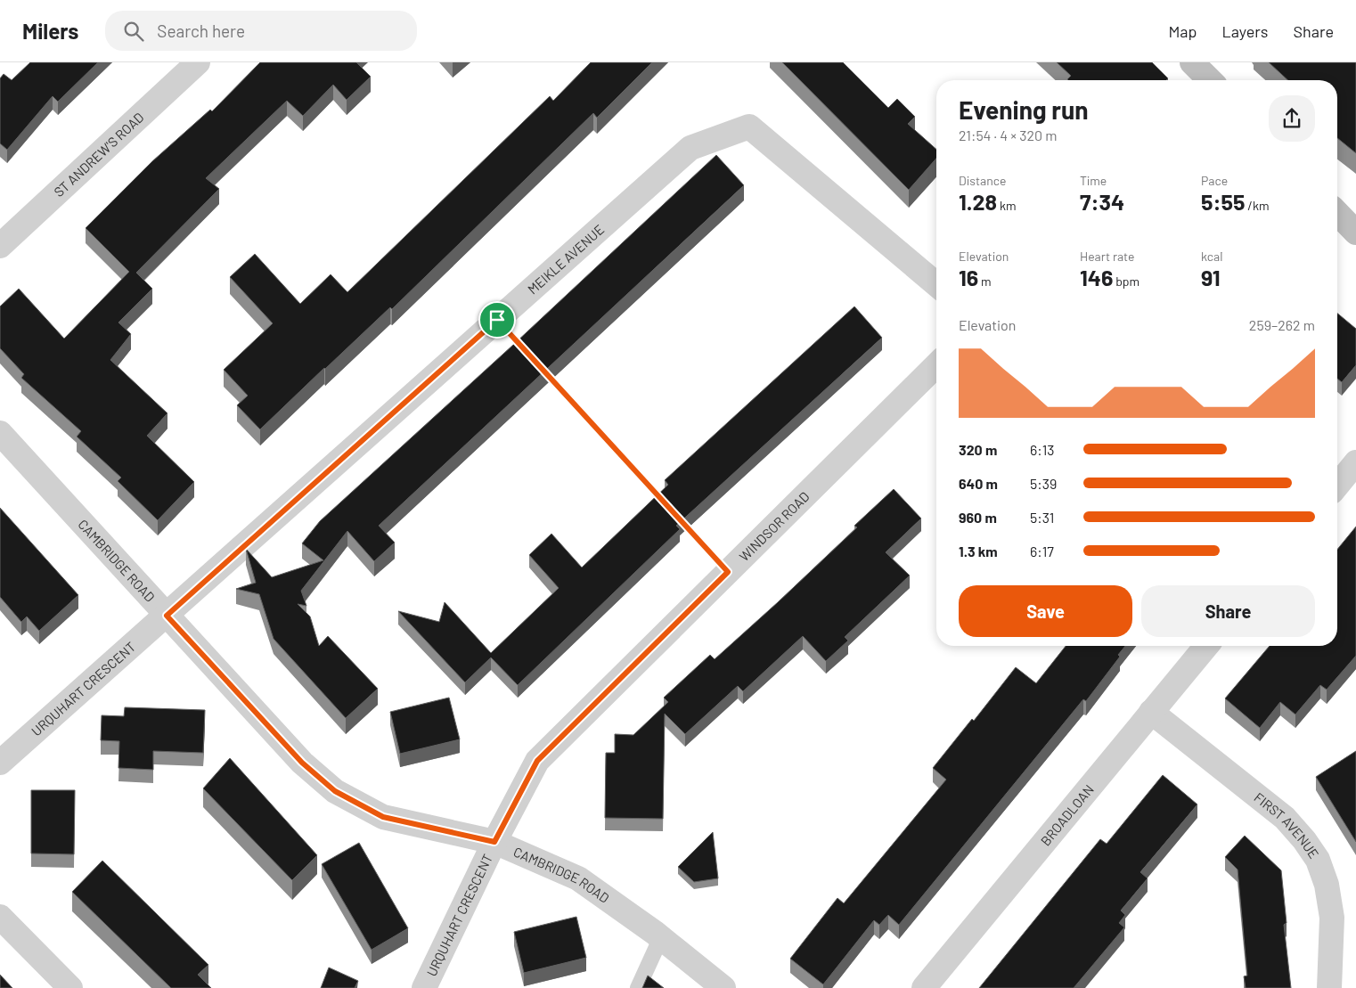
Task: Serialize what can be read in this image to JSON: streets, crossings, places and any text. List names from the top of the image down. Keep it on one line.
{"streets":{"street":["ST ANDREW'S ROAD","MEIKLE AVENUE","WINDSOR ROAD","CAMBRIDGE ROAD","URQUHART CRESCENT","BROADLOAN","FIRST AVENUE"]},"crossings":[["MEIKLE AVENUE","CAMBRIDGE ROAD"],["MEIKLE AVENUE","URQUHART CRESCENT"],["WINDSOR ROAD","CAMBRIDGE ROAD"],["WINDSOR ROAD","URQUHART CRESCENT"],["CAMBRIDGE ROAD","URQUHART CRESCENT"],["BROADLOAN","FIRST AVENUE"]],"page":{"header":"Milers","search":"Search here","nav":["Map","Layers","Share"],"heading":["Evening run","21:54 · 4 × 320 m"],"stats":[["Distance","1.28 km"],["Time","7:34"],["Pace","5:55 /km"],["Elevation","16 m"],["Heart rate","146 bpm"],["kcal","91"]],"chart":["Elevation","259–262 m"],"list":[{"name":"320 m","note":"6:13"},{"name":"640 m","note":"5:39"},{"name":"960 m","note":"5:31"},{"name":"1.3 km","note":"6:17"}],"buttons":["Save","Share"]}}
